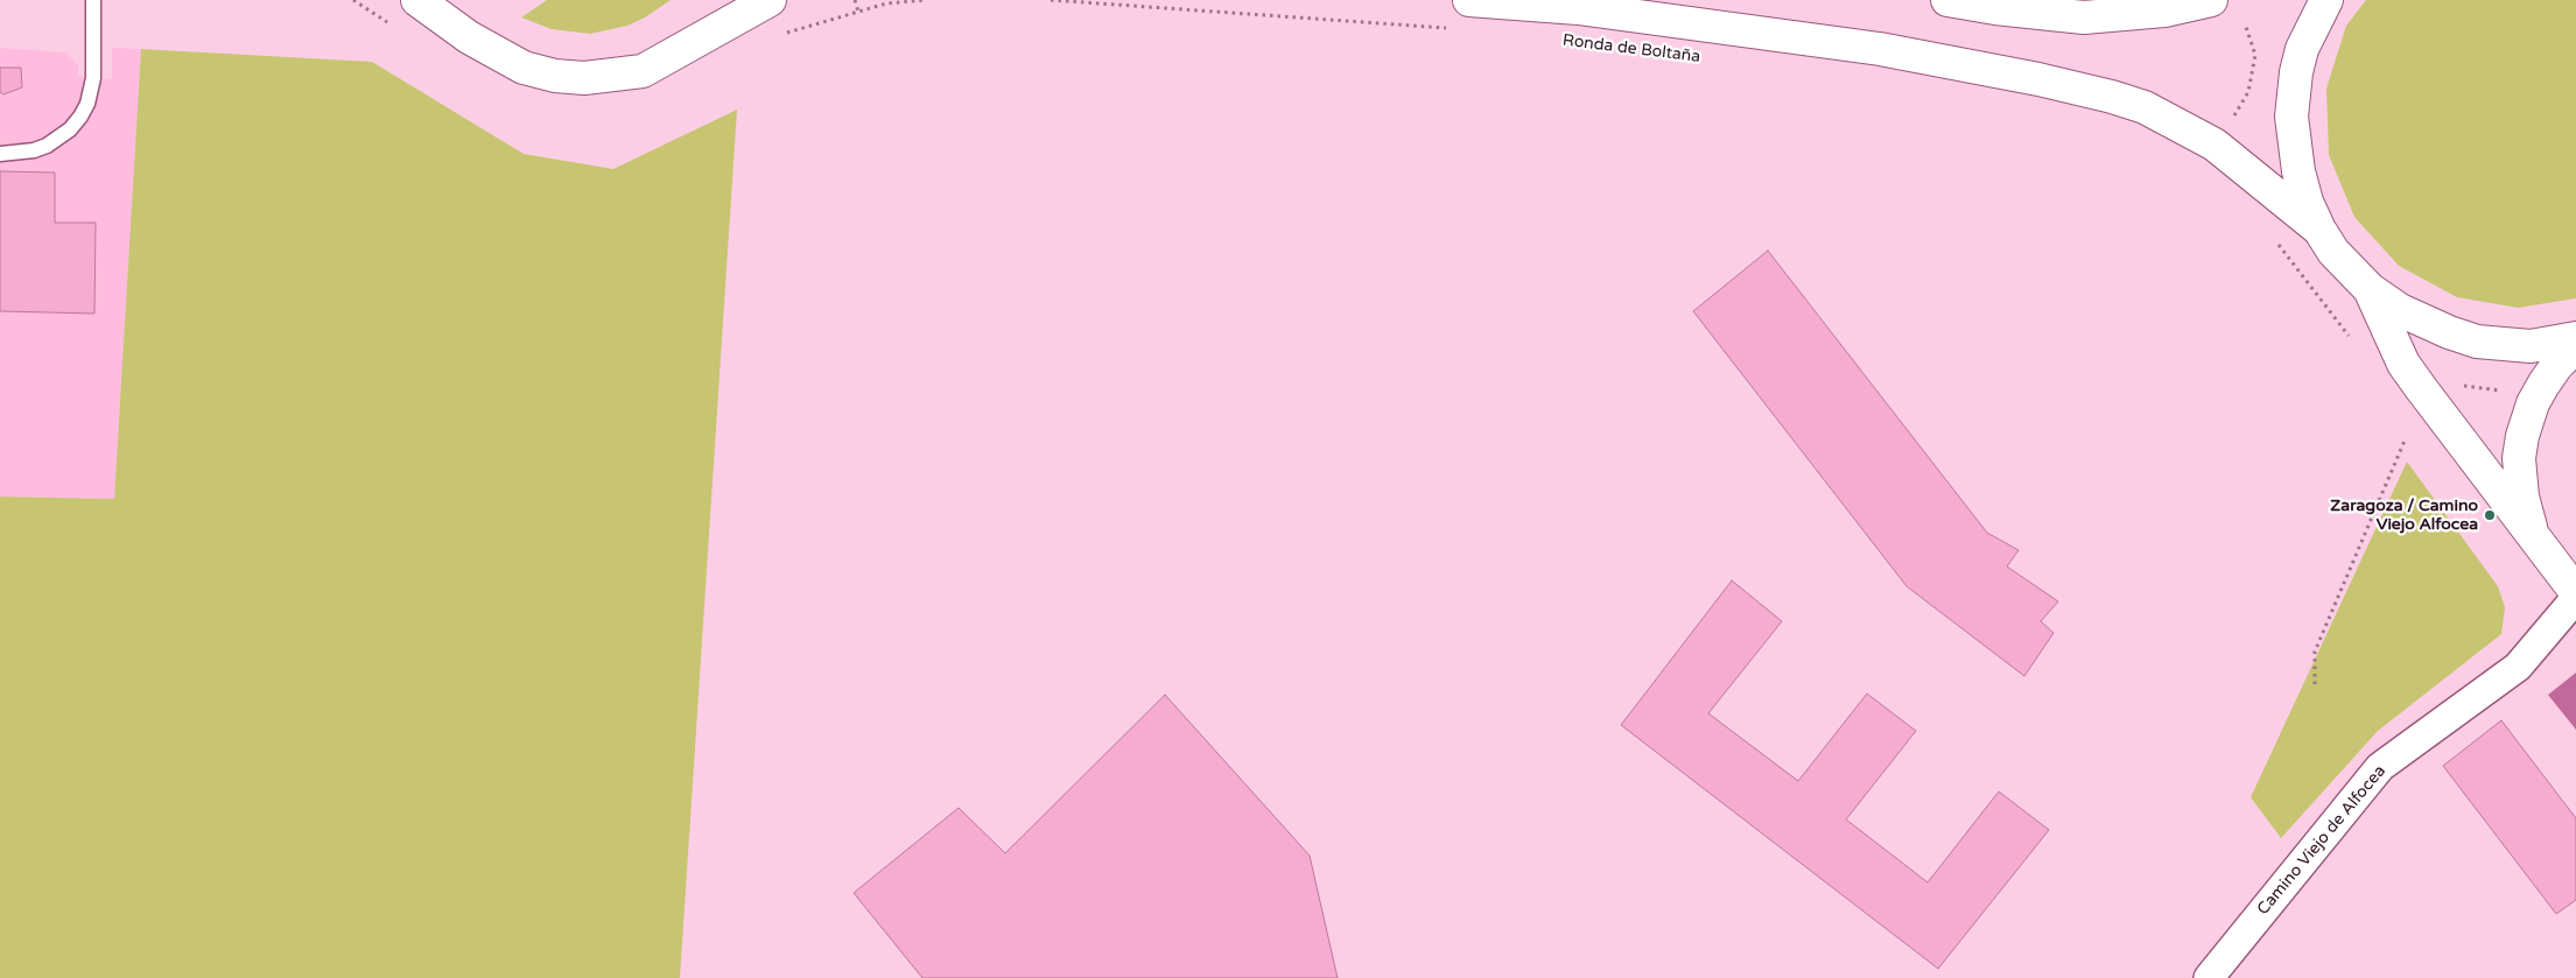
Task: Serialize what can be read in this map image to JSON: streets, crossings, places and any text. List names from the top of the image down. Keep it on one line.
{"streets":{"main road":["Ronda de Boltaña"],"street":["Camino Viejo de Alfocea"]},"places":["Zaragoza / Camino Viejo Alfocea"]}
